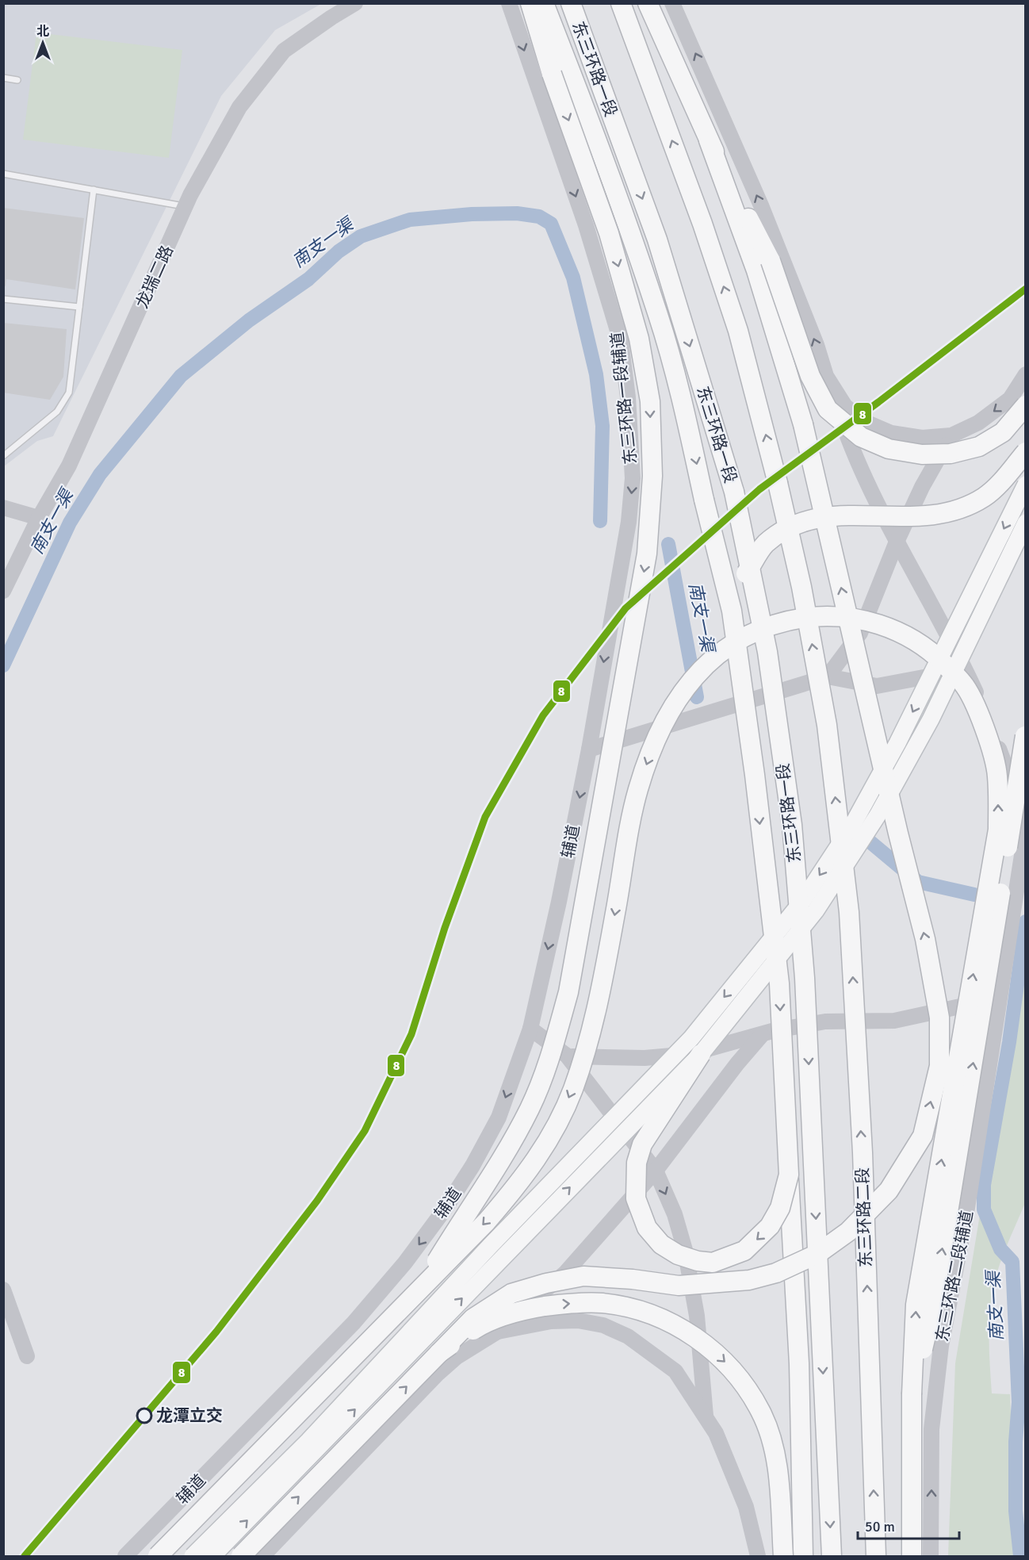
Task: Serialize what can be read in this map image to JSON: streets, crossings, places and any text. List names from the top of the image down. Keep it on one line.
{"streets":{"highway":["东三环路一段","东三环路二段"],"main road":["龙瑞二路","东三环路一段辅道","辅道","东三环路二段辅道"]},"crossings":[["东三环路一段辅道","辅道"]],"one_way":["东三环路一段辅道","东三环路二段辅道"],"water":["南支一渠"],"places":["龙潭立交"],"lines":["transit line 8"],"scale_bar":"50 m","north":"top"}
